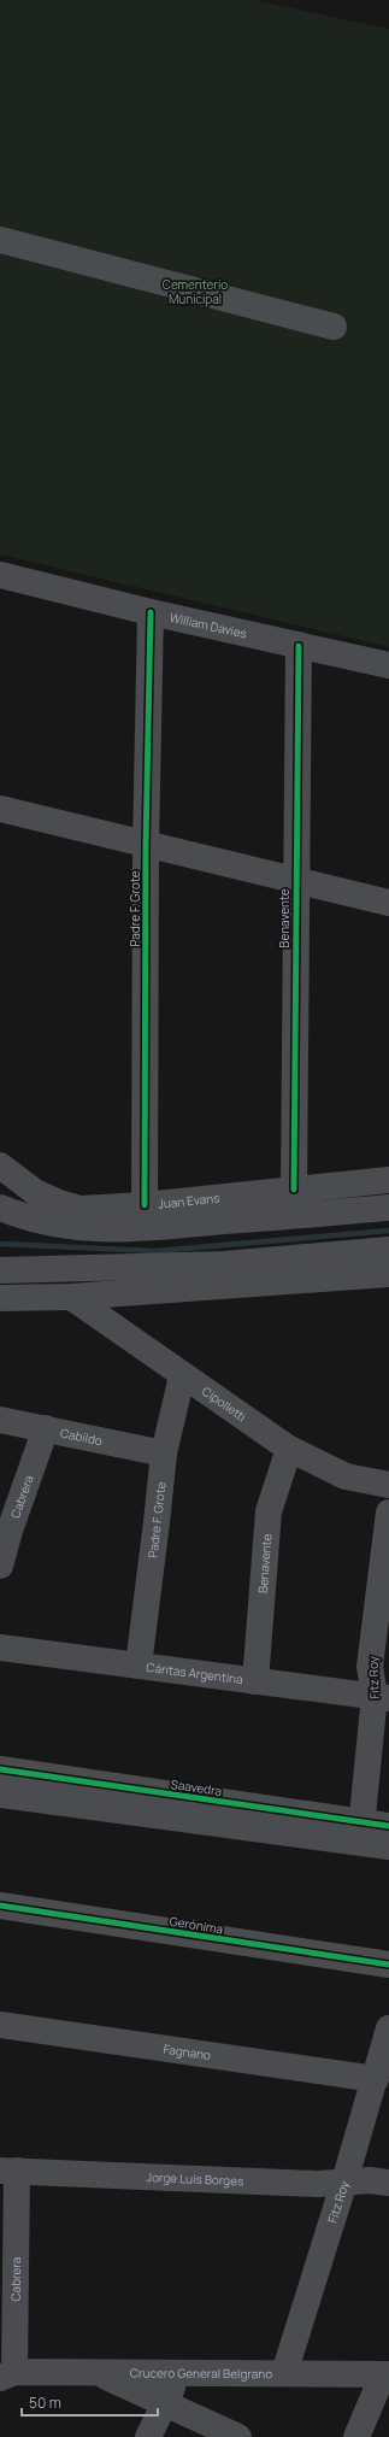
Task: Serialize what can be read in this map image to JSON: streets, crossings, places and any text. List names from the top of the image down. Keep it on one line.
{"streets":{"street":["William Davies","Padre F. Grote","Benavente","Juan Evans","Cipolletti","Cabildo","Cabrera","Cáritas Argentina","Fitz Roy","Saavedra","Gerónima","Fagnano","Jorge Luis Borges","Crucero General Belgrano"]},"crossings":[["William Davies","Padre F. Grote"],["William Davies","Benavente"],["Padre F. Grote","Juan Evans"],["Padre F. Grote","Cipolletti"],["Padre F. Grote","Cabildo"],["Padre F. Grote","Cáritas Argentina"],["Benavente","Juan Evans"],["Benavente","Cipolletti"],["Benavente","Cáritas Argentina"],["Cabildo","Cabrera"],["Cabrera","Jorge Luis Borges"],["Cabrera","Crucero General Belgrano"],["Cáritas Argentina","Fitz Roy"],["Fitz Roy","Saavedra"],["Fitz Roy","Fagnano"],["Fitz Roy","Jorge Luis Borges"],["Fitz Roy","Crucero General Belgrano"]],"parks":["Cementerio Municipal"],"scale_bar":"50 m"}
